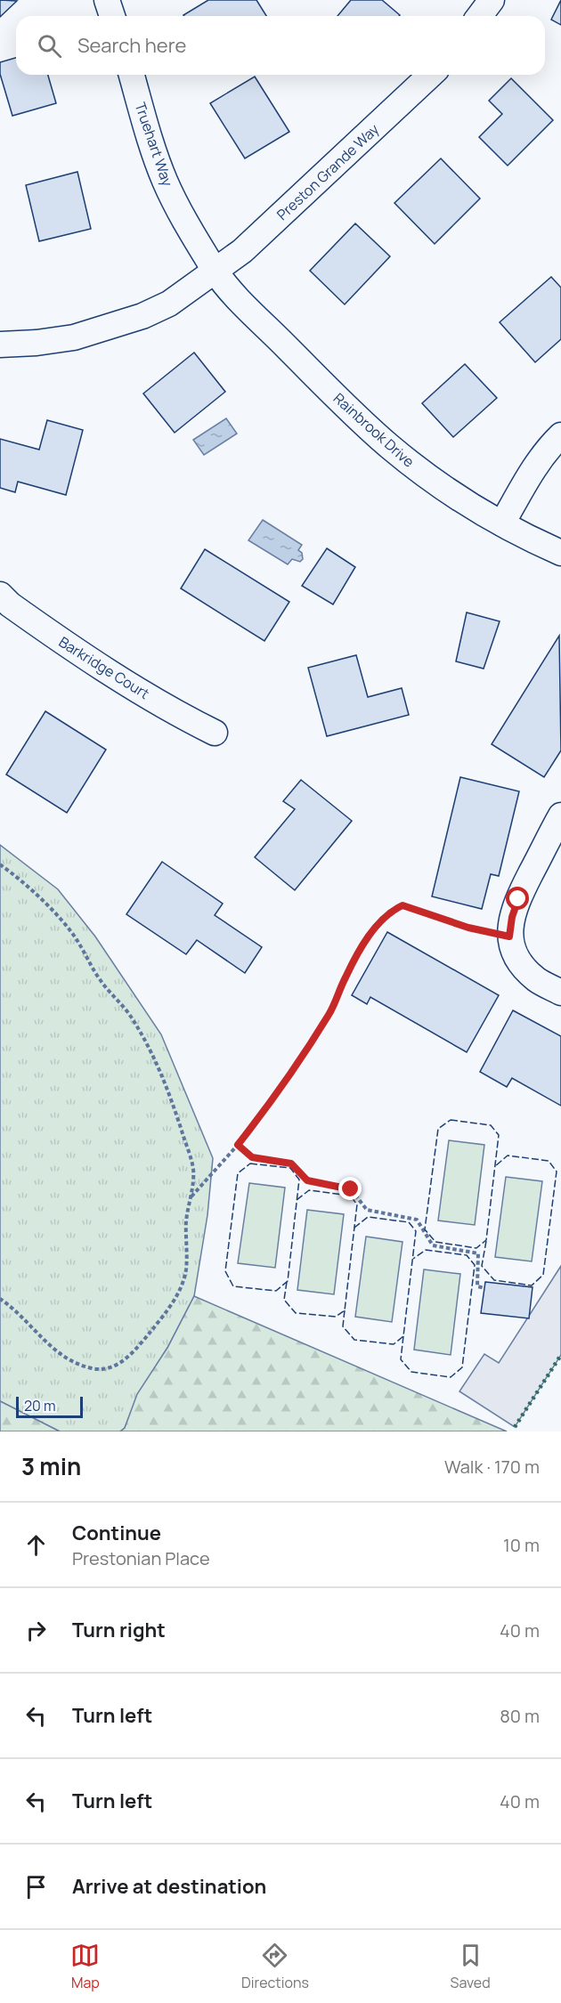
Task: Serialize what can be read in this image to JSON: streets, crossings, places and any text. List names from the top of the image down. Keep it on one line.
{"streets":{"street":["Truehart Way","Preston Grande Way","Rainbrook Drive","Barkridge Court"]},"crossings":[["Truehart Way","Preston Grande Way"],["Truehart Way","Rainbrook Drive"],["Preston Grande Way","Rainbrook Drive"]],"scale_bar":"20 m","page":{"search":"Search here","scale":"20 m","heading":["3 min","Walk · 170 m"],"list":[["Continue","Prestonian Place","10 m"],["Turn right","40 m"],["Turn left","80 m"],["Turn left","40 m"],"Arrive at destination"],"nav":["Map","Directions","Saved"]}}
